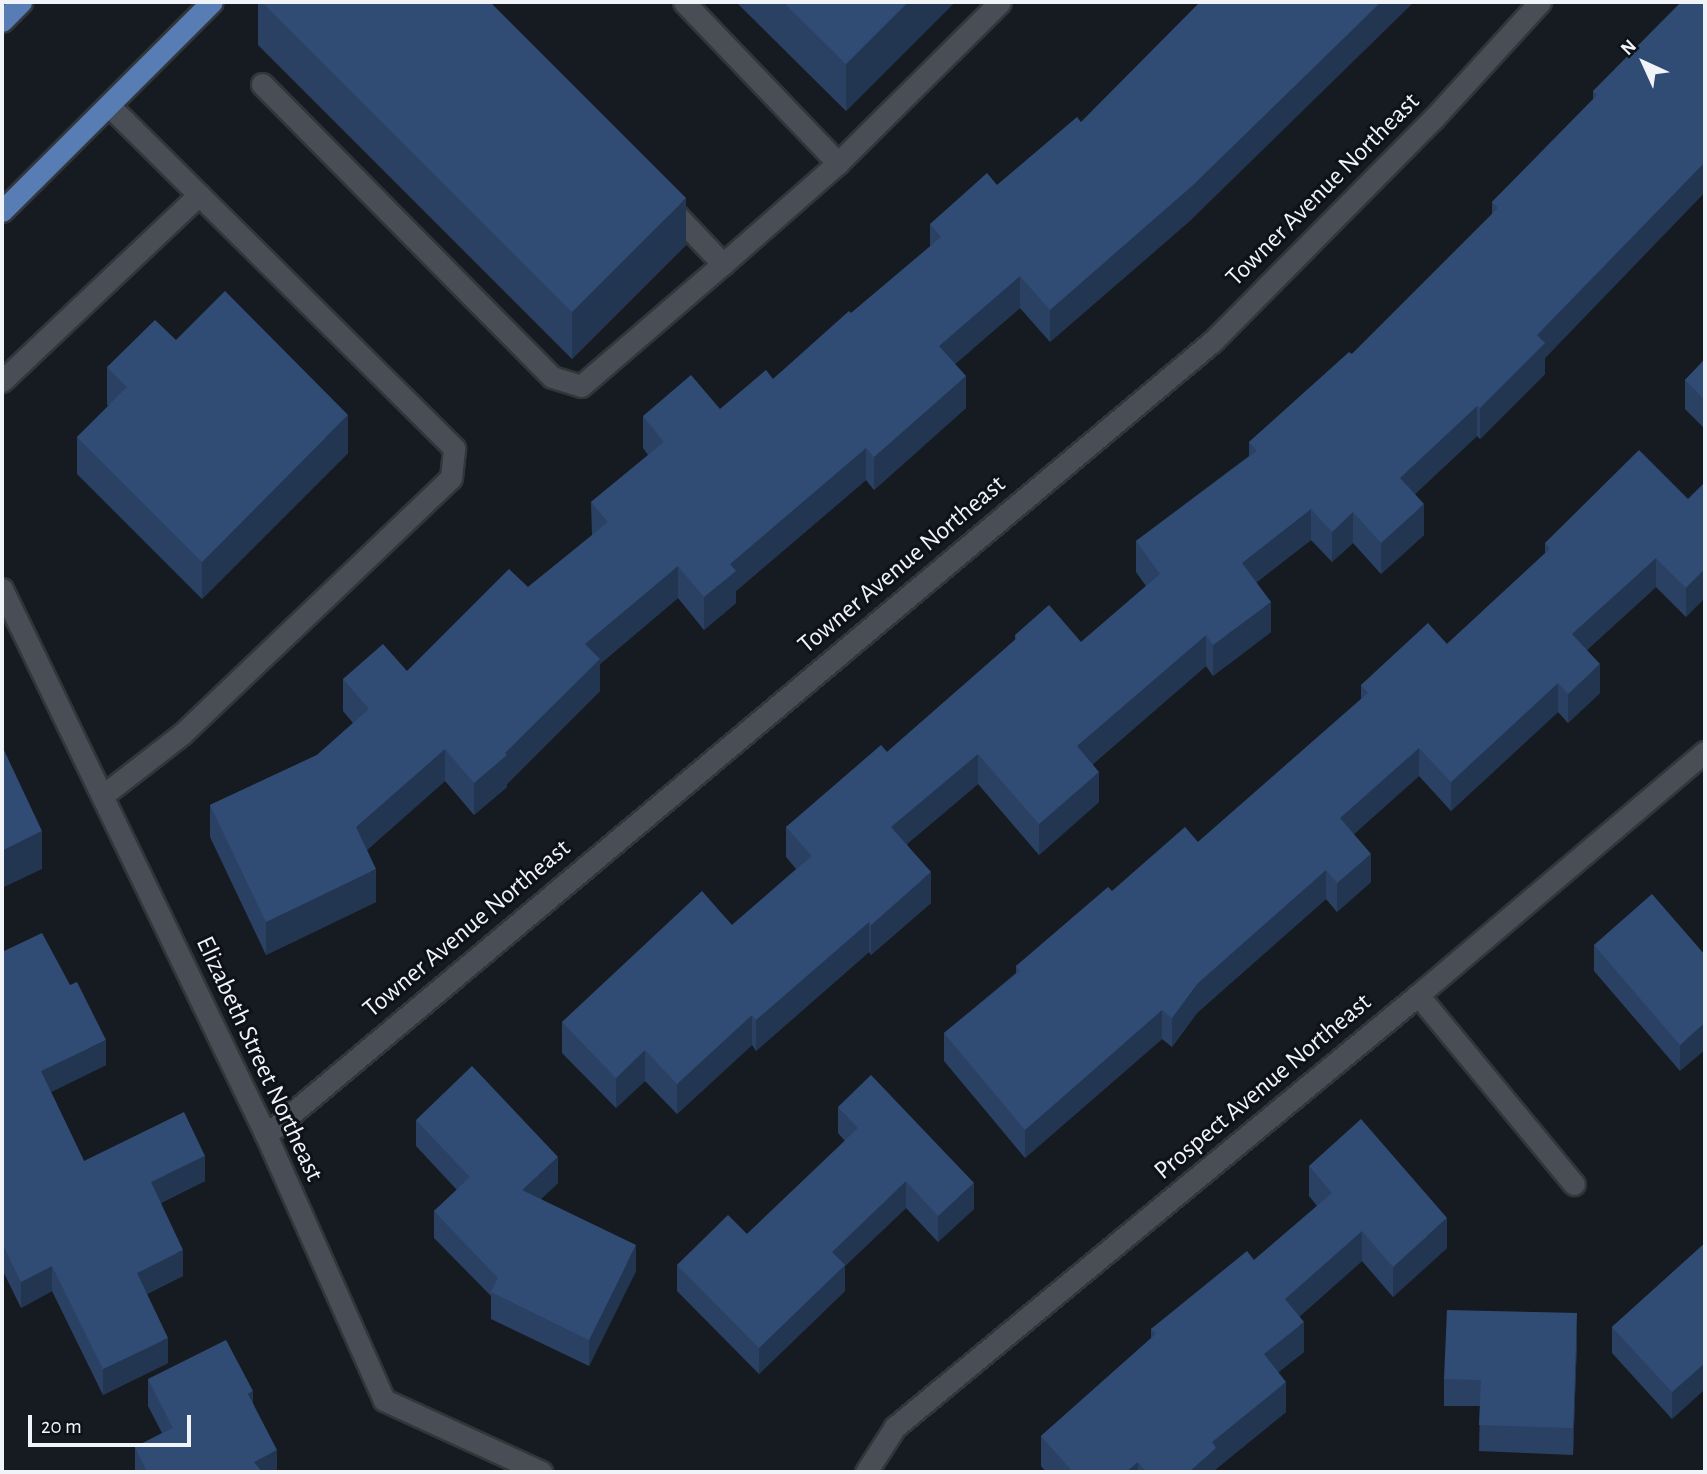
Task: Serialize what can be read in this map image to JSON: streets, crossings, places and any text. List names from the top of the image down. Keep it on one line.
{"streets":{"street":["Towner Avenue Northeast","Elizabeth Street Northeast","Prospect Avenue Northeast"]},"crossings":[["Towner Avenue Northeast","Elizabeth Street Northeast"]],"scale_bar":"20 m","north":"top left"}
